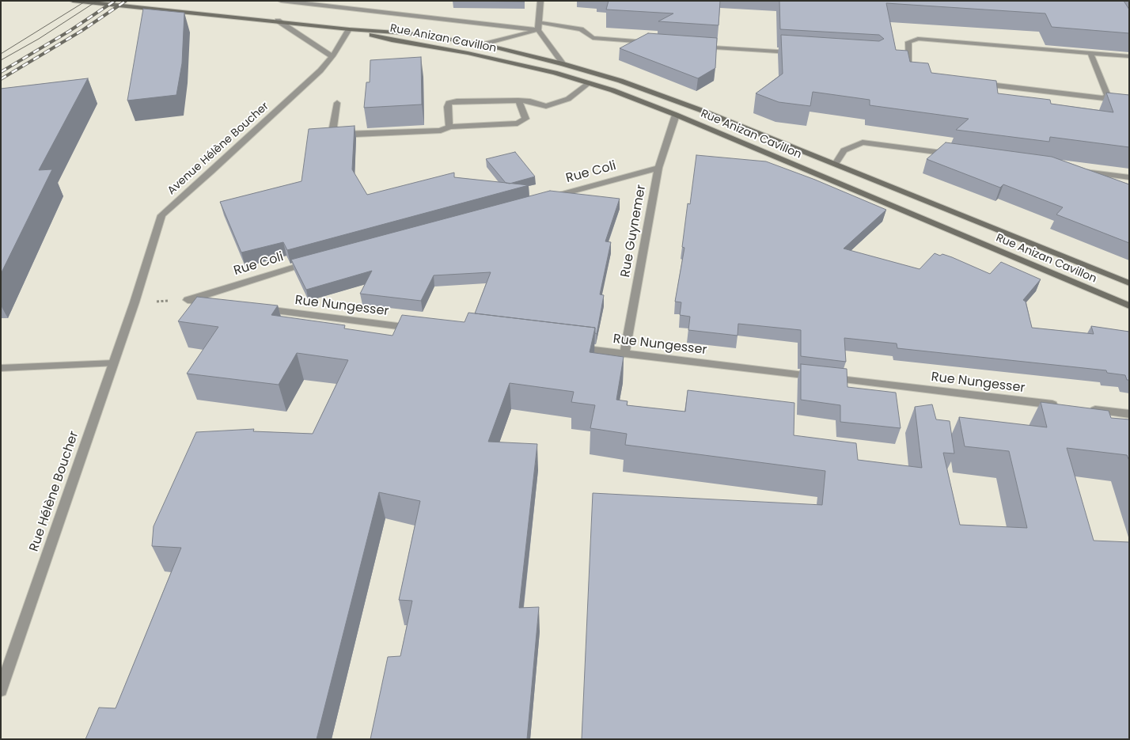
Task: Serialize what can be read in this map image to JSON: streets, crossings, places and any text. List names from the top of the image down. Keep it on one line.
{"streets":{"main road":["Rue Anizan Cavillon"],"street":["Avenue Hélène Boucher","Rue Coli","Rue Guynemer","Rue Nungesser","Rue Hélène Boucher"]},"crossings":[["Rue Anizan Cavillon","Avenue Hélène Boucher"],["Rue Anizan Cavillon","Rue Guynemer"],["Avenue Hélène Boucher","Rue Hélène Boucher"],["Rue Coli","Rue Guynemer"],["Rue Guynemer","Rue Nungesser"]]}
